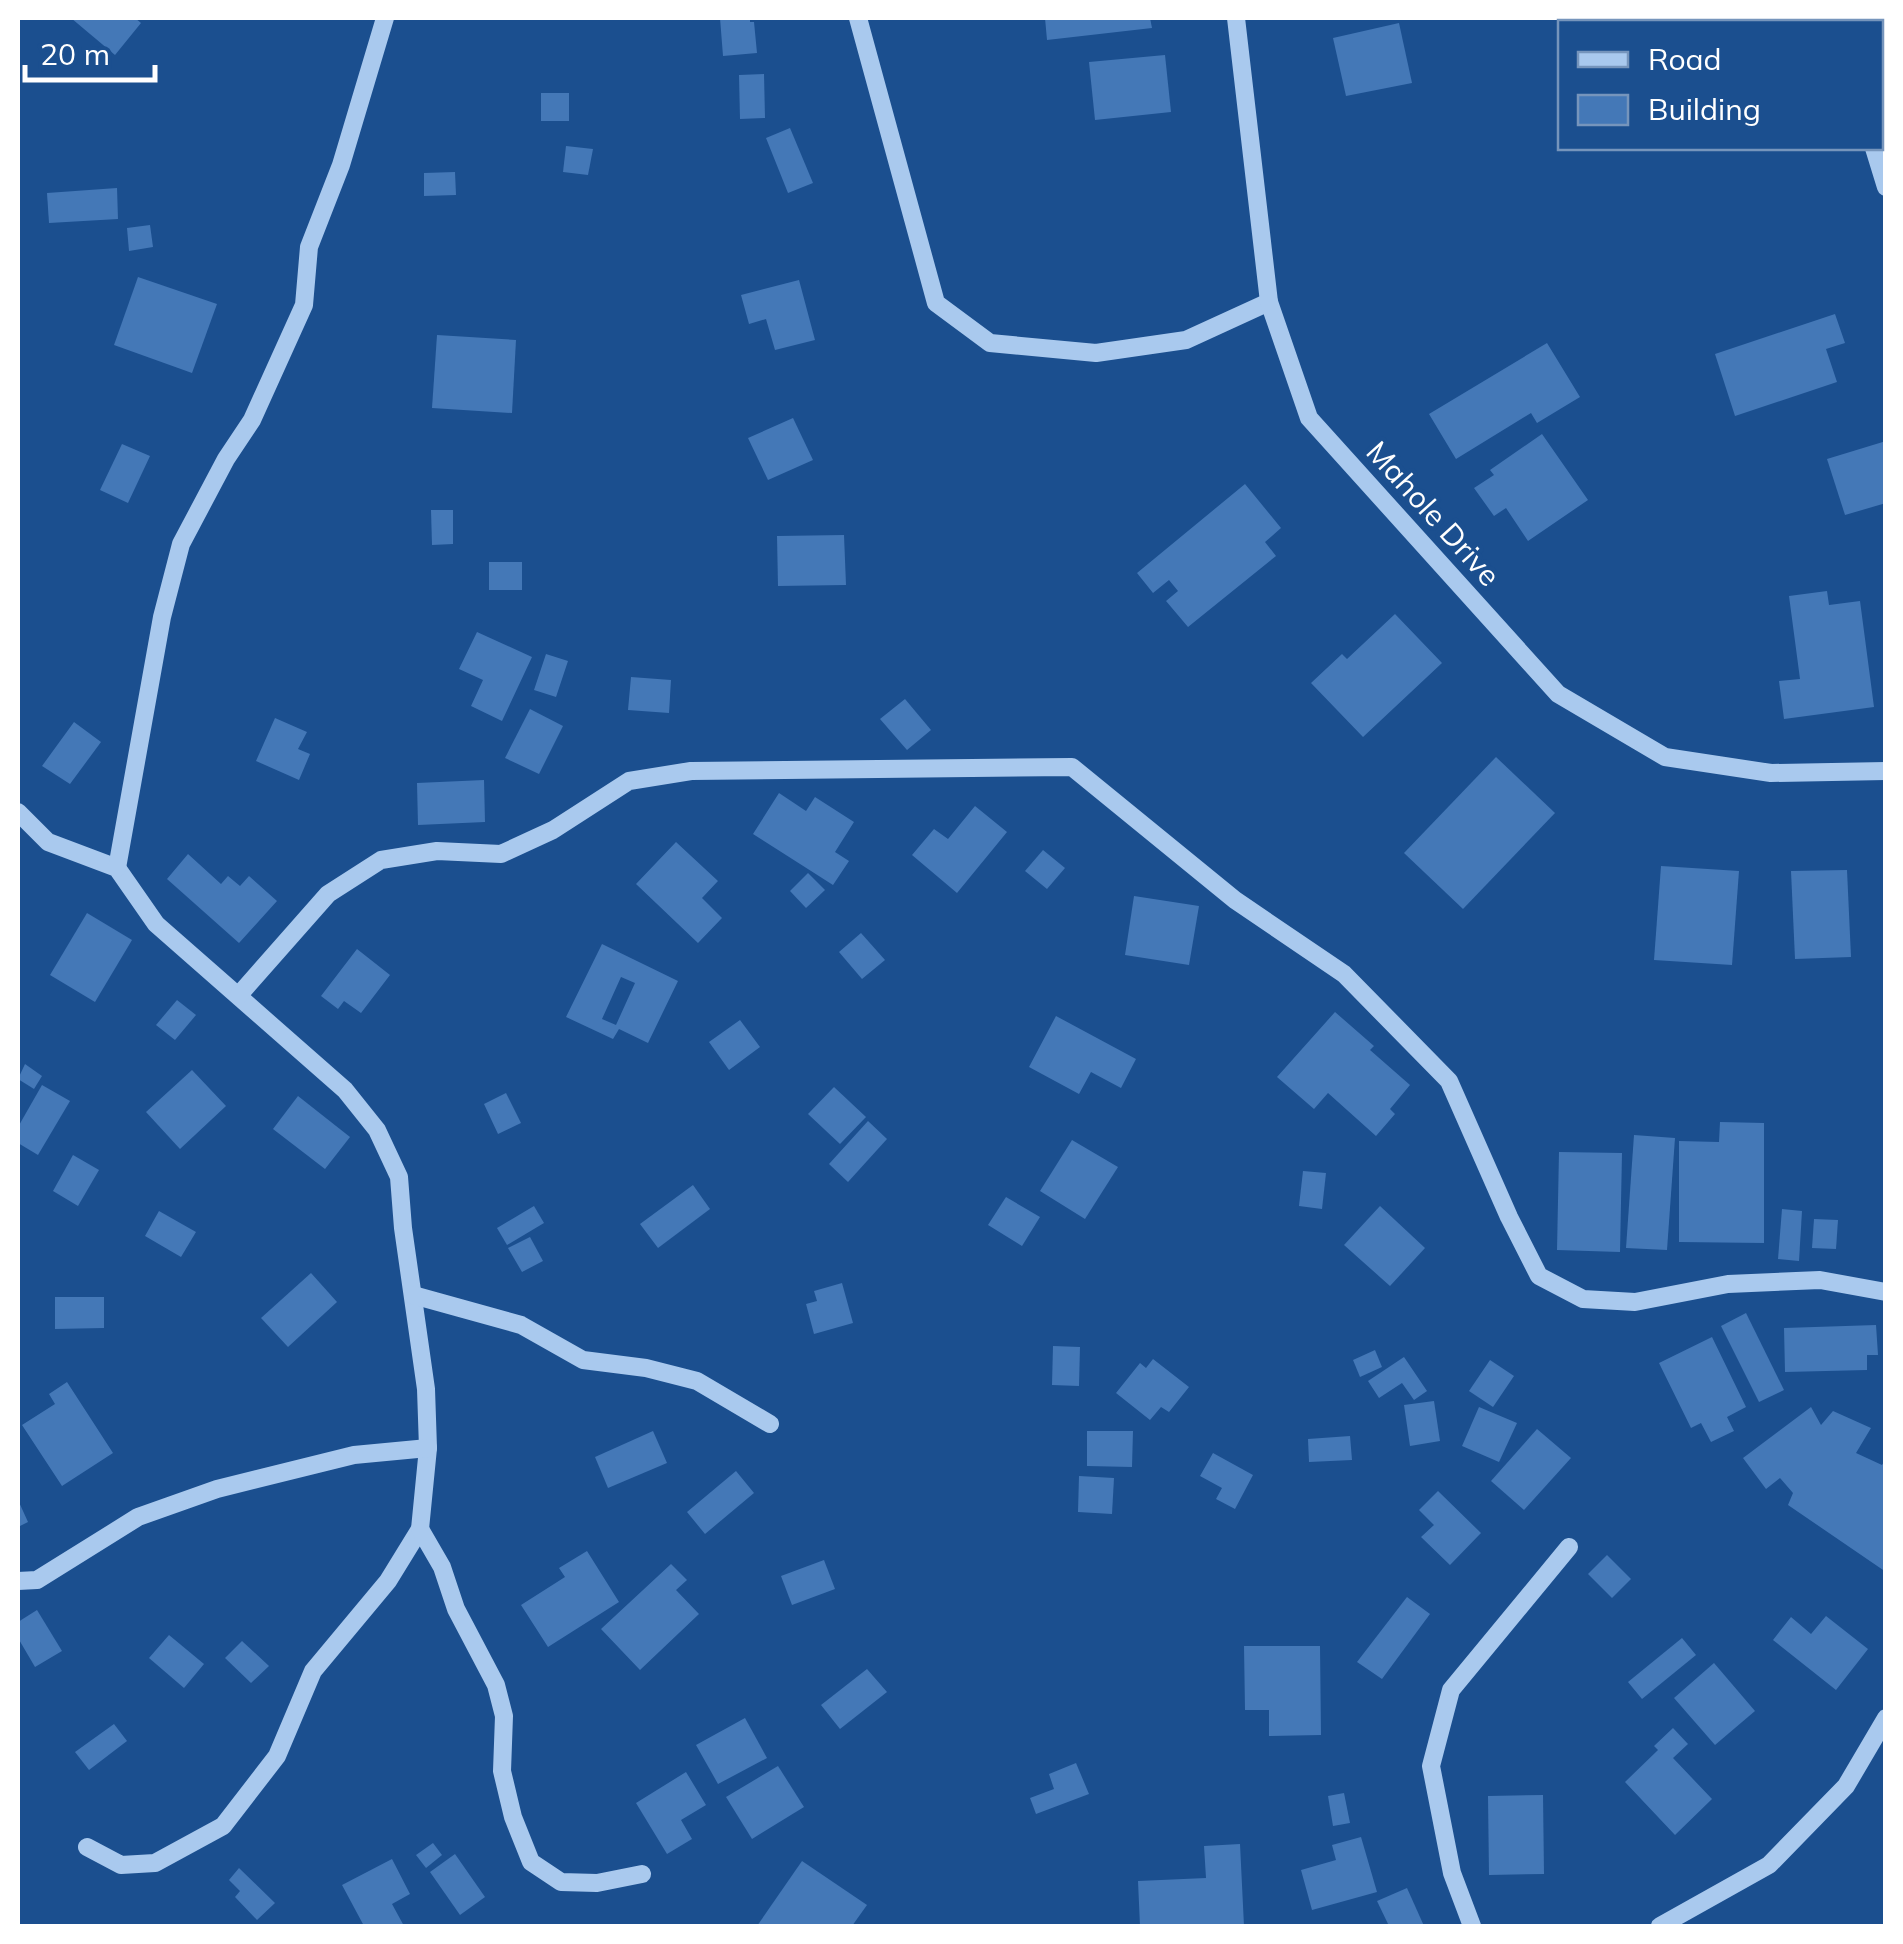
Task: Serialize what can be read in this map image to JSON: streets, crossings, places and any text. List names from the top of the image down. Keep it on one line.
{"streets":{"street":["Mahole Drive"]},"legend":["Road","Building"],"scale_bar":"20 m"}
